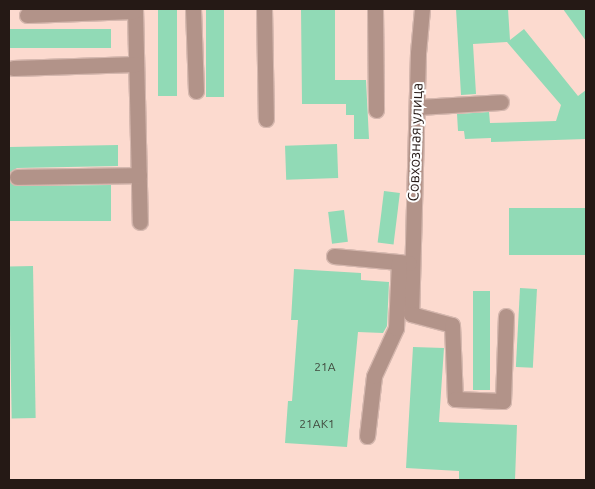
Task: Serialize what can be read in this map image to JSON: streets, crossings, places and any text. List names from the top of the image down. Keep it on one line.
{"streets":{"street":["Совхозная улица"]},"house_numbers":["21А","21АК1"]}
